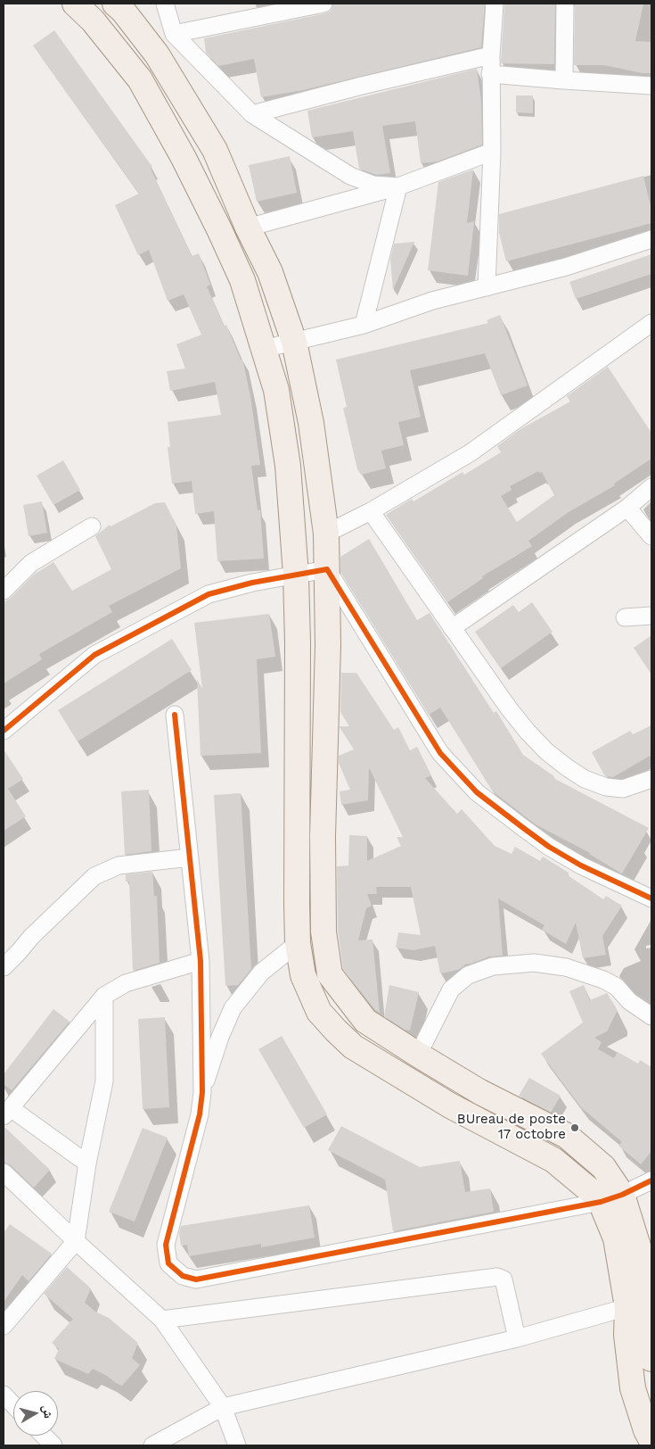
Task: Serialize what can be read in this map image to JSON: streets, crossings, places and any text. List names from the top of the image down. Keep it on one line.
{"places":["BUreau de poste 17 octobre"],"north":"right"}
